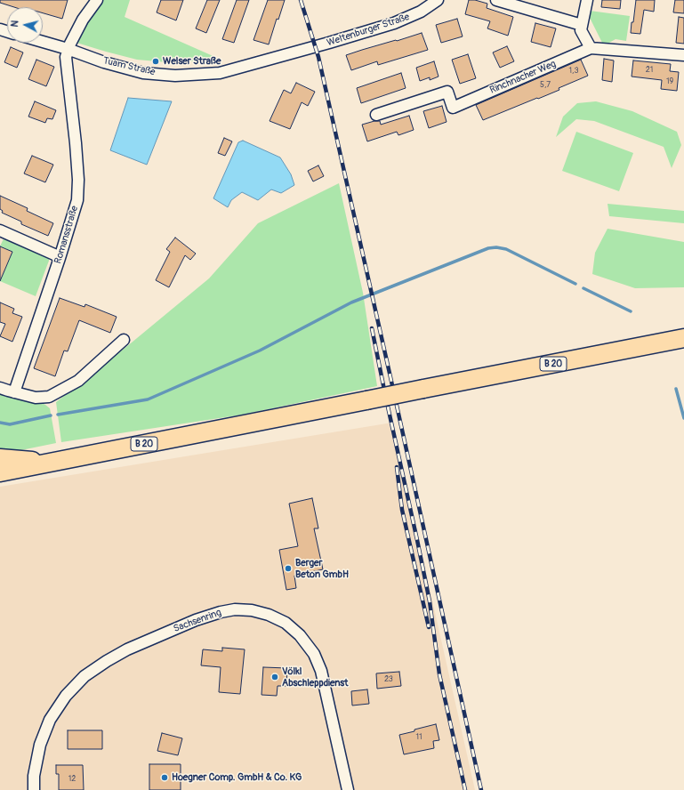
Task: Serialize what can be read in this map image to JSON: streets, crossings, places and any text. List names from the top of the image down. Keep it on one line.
{"streets":{"highway":["B 20"],"street":["Weltenburger Straße","Tuam Straße","Rinchnacher Weg","Romansstraße","Sachsenring"]},"crossings":[["Weltenburger Straße","Tuam Straße"],["Tuam Straße","Romansstraße"]],"places":["Welser Straße","Berger Beton GmbH","Völkl Abschleppdienst","Hoegner Comp. GmbH & Co. KG"],"house_numbers":["21","1,3","19","5,7","23","11","12"],"north":"left"}
